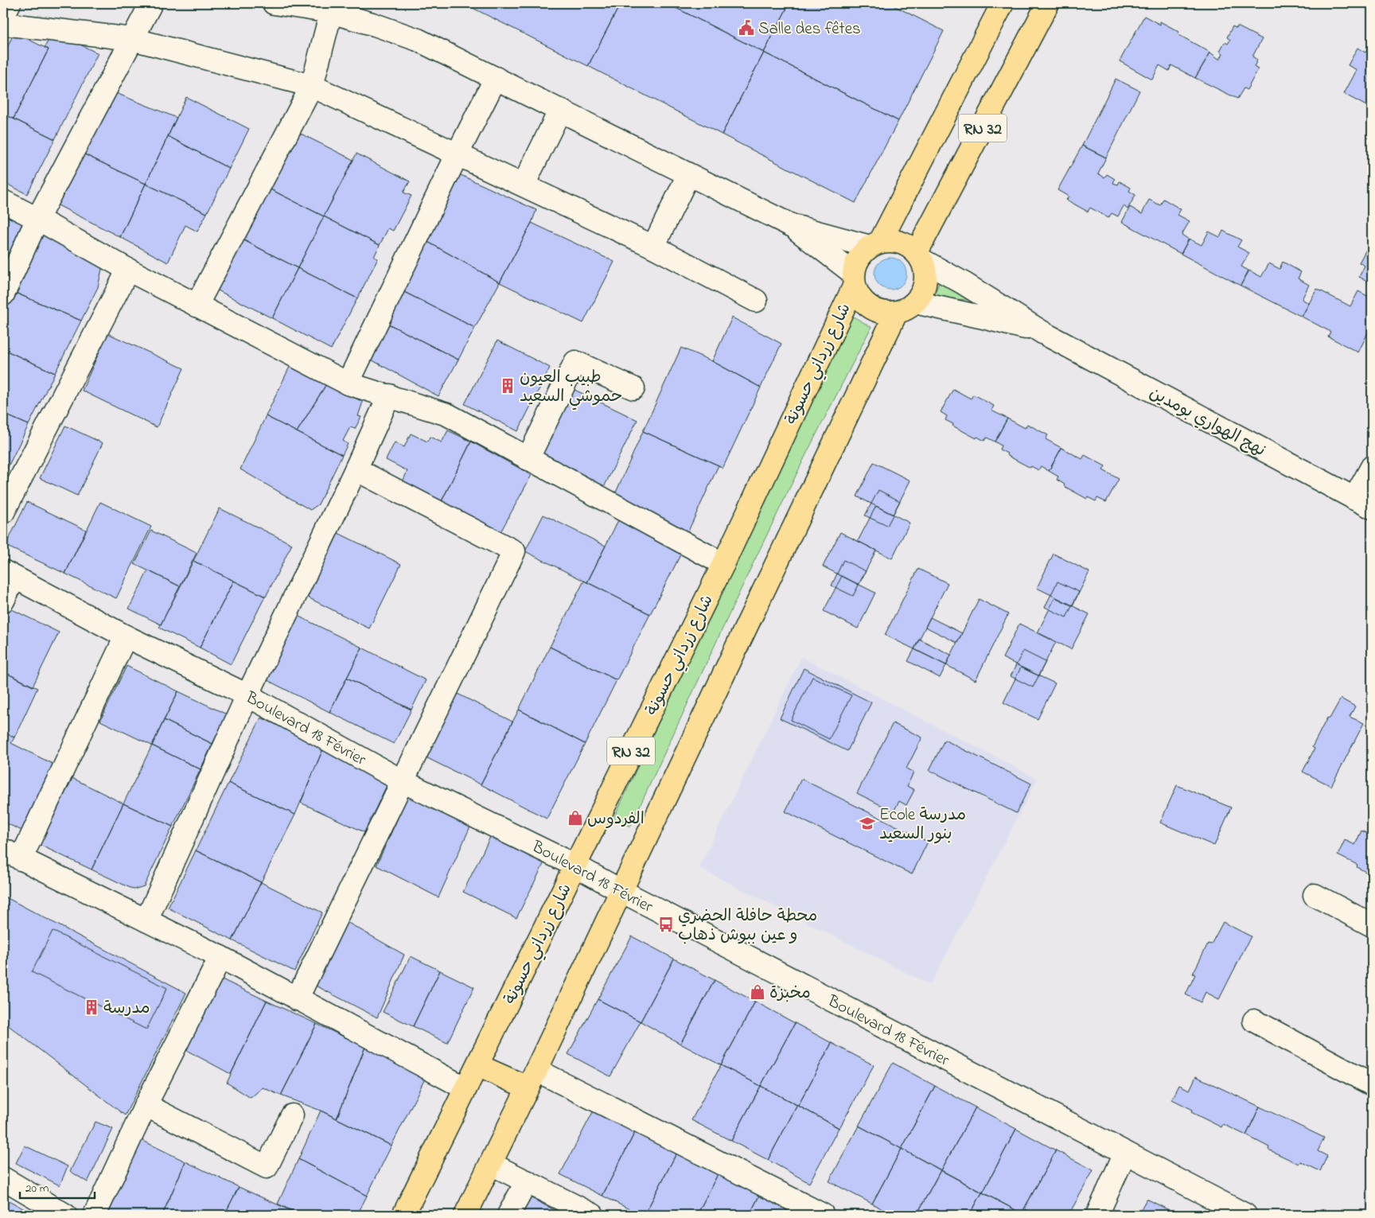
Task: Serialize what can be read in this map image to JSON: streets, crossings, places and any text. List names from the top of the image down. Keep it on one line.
{"streets":{"main road":["RN 32","شارع زرداني حسونة"],"street":["نهج الهواري بومدين","Boulevard 18 Février"]},"crossings":[["RN 32","شارع زرداني حسونة"],["RN 32","Boulevard 18 Février"],["شارع زرداني حسونة","Boulevard 18 Février"]],"places":{"public building":["Salle des fêtes"],"building":["طبيب العيون حموشي السعيد","مدرسة"],"shop":["الفردوس","مخبزة"],"school or university":["Ecole مدرسة بنور السعيد"],"bus stop":["محطة حافلة الحضري و عين ببوش ذهاب"]},"scale_bar":"20 m"}
